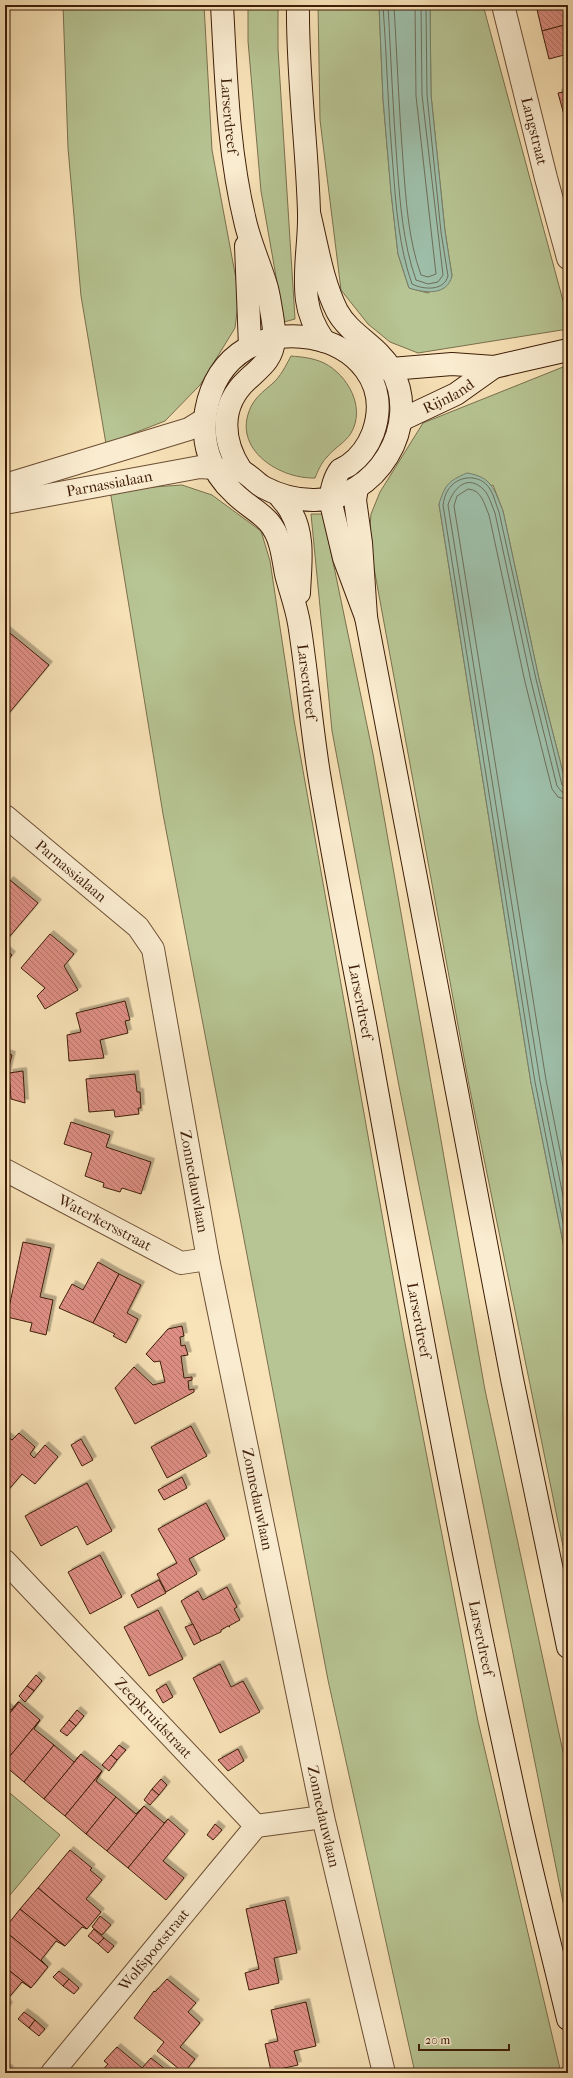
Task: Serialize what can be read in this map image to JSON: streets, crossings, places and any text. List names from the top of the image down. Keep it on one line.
{"streets":{"main road":["Larserdreef","Langstraat","Rijnland","Parnassialaan","Zonnedauwlaan","Waterkersstraat","Zeepkruidstraat","Wolfspootstraat"]},"crossings":[["Larserdreef","Rijnland"],["Larserdreef","Parnassialaan"],["Parnassialaan","Zonnedauwlaan"],["Zonnedauwlaan","Waterkersstraat"],["Zeepkruidstraat","Wolfspootstraat"]],"scale_bar":"20 m"}
